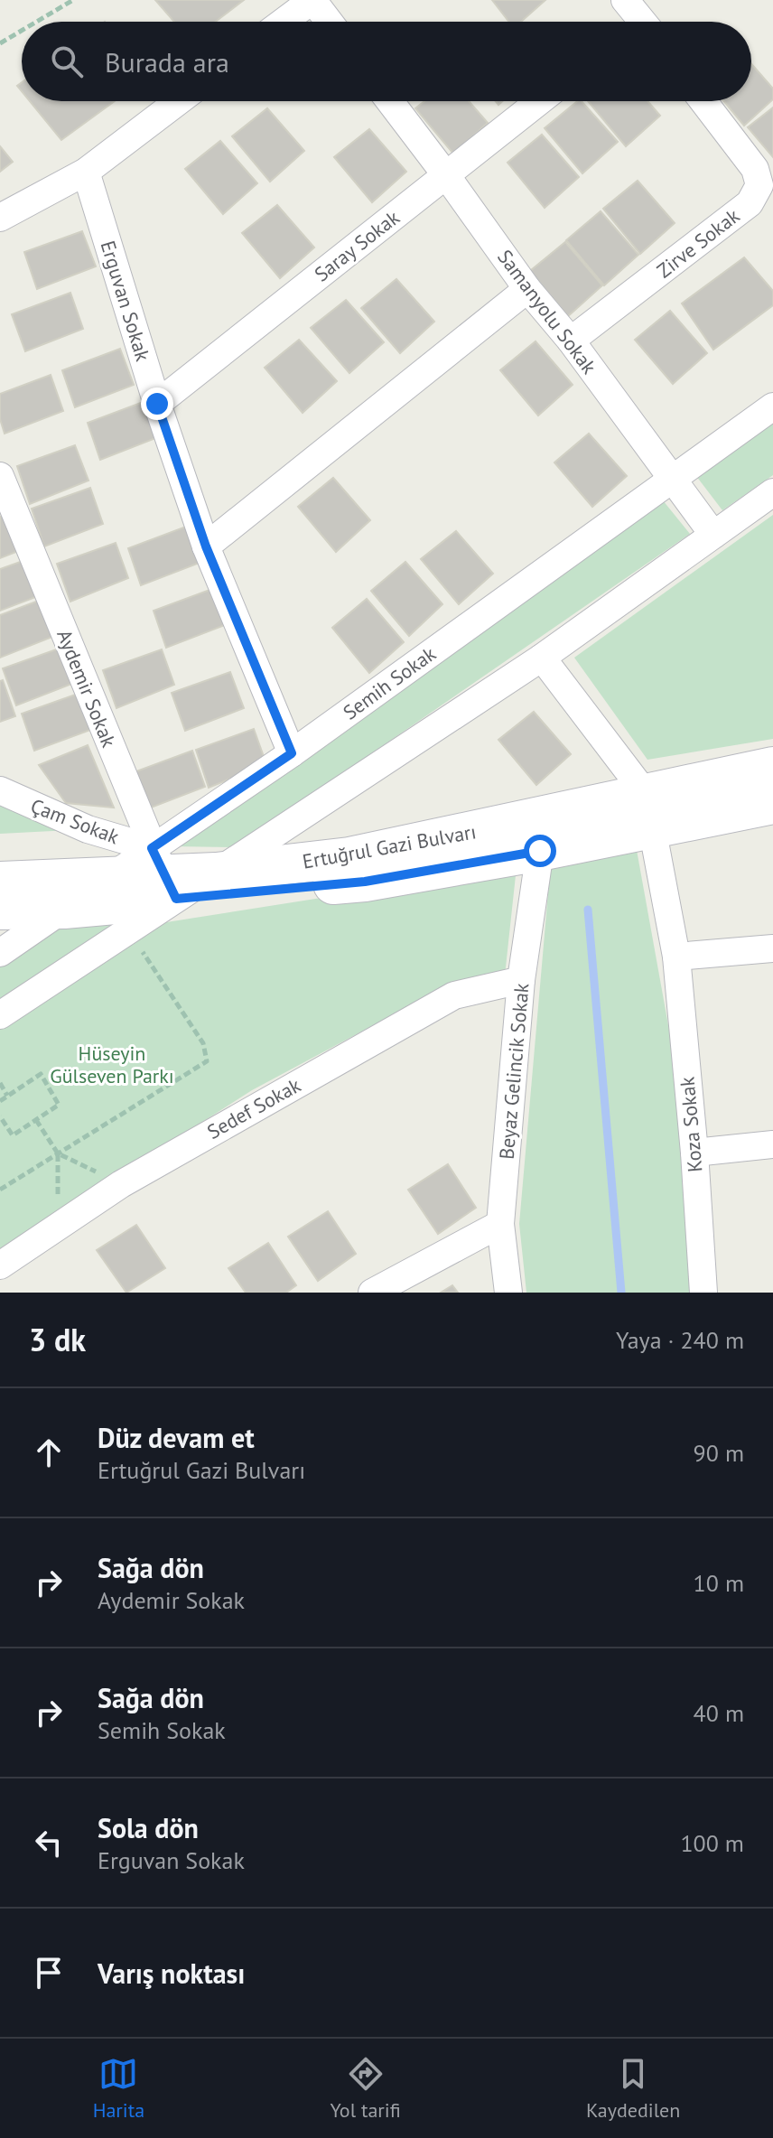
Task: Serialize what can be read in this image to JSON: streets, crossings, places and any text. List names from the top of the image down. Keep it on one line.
{"streets":{"main road":["Ertuğrul Gazi Bulvarı"],"street":["Zirve Sokak","Saray Sokak","Erguvan Sokak","Samanyolu Sokak","Semih Sokak","Aydemir Sokak","Çam Sokak","Beyaz Gelincik Sokak","Sedef Sokak","Koza Sokak"]},"crossings":[["Zirve Sokak","Samanyolu Sokak"],["Saray Sokak","Erguvan Sokak"],["Saray Sokak","Samanyolu Sokak"],["Erguvan Sokak","Semih Sokak"],["Samanyolu Sokak","Semih Sokak"],["Semih Sokak","Aydemir Sokak"],["Semih Sokak","Çam Sokak"],["Semih Sokak","Ertuğrul Gazi Bulvarı"],["Aydemir Sokak","Çam Sokak"],["Aydemir Sokak","Ertuğrul Gazi Bulvarı"],["Çam Sokak","Ertuğrul Gazi Bulvarı"],["Ertuğrul Gazi Bulvarı","Beyaz Gelincik Sokak"],["Ertuğrul Gazi Bulvarı","Koza Sokak"],["Beyaz Gelincik Sokak","Sedef Sokak"]],"parks":["Hüseyin Gülseven Parkı"],"page":{"search":"Burada ara","heading":["3 dk","Yaya · 240 m"],"list":[["Düz devam et","Ertuğrul Gazi Bulvarı","90 m"],["Sağa dön","Aydemir Sokak","10 m"],["Sağa dön","Semih Sokak","40 m"],["Sola dön","Erguvan Sokak","100 m"],"Varış noktası"],"nav":["Harita","Yol tarifi","Kaydedilen"]}}
